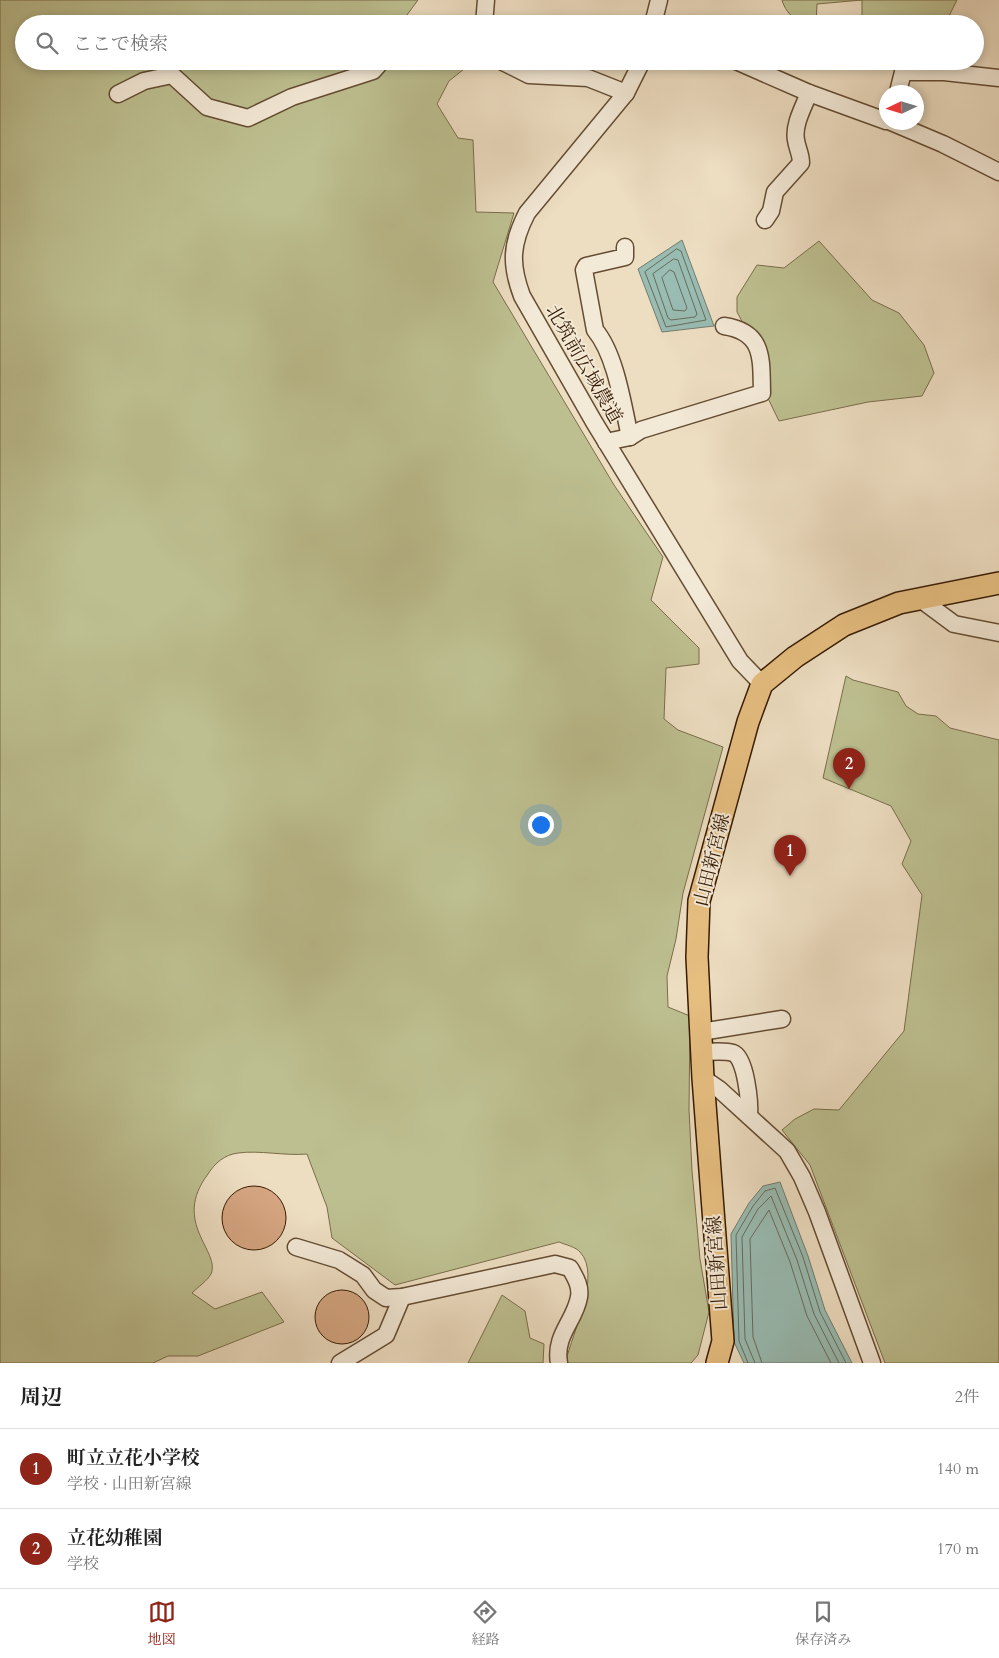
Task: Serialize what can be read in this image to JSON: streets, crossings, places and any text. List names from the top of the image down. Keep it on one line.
{"streets":{"main road":["山田新宮線"],"street":["北筑前広域農道"]},"crossings":[["北筑前広域農道","山田新宮線"]],"north":"left","page":{"search":"ここで検索","pins":["2","1"],"heading":["周辺","2件"],"list":[{"mark":"1","name":"町立立花小学校","note":"学校 · 山田新宮線","value":"140 m"},{"mark":"2","name":"立花幼稚園","note":"学校","value":"170 m"}],"nav":["地図","経路","保存済み"]}}
